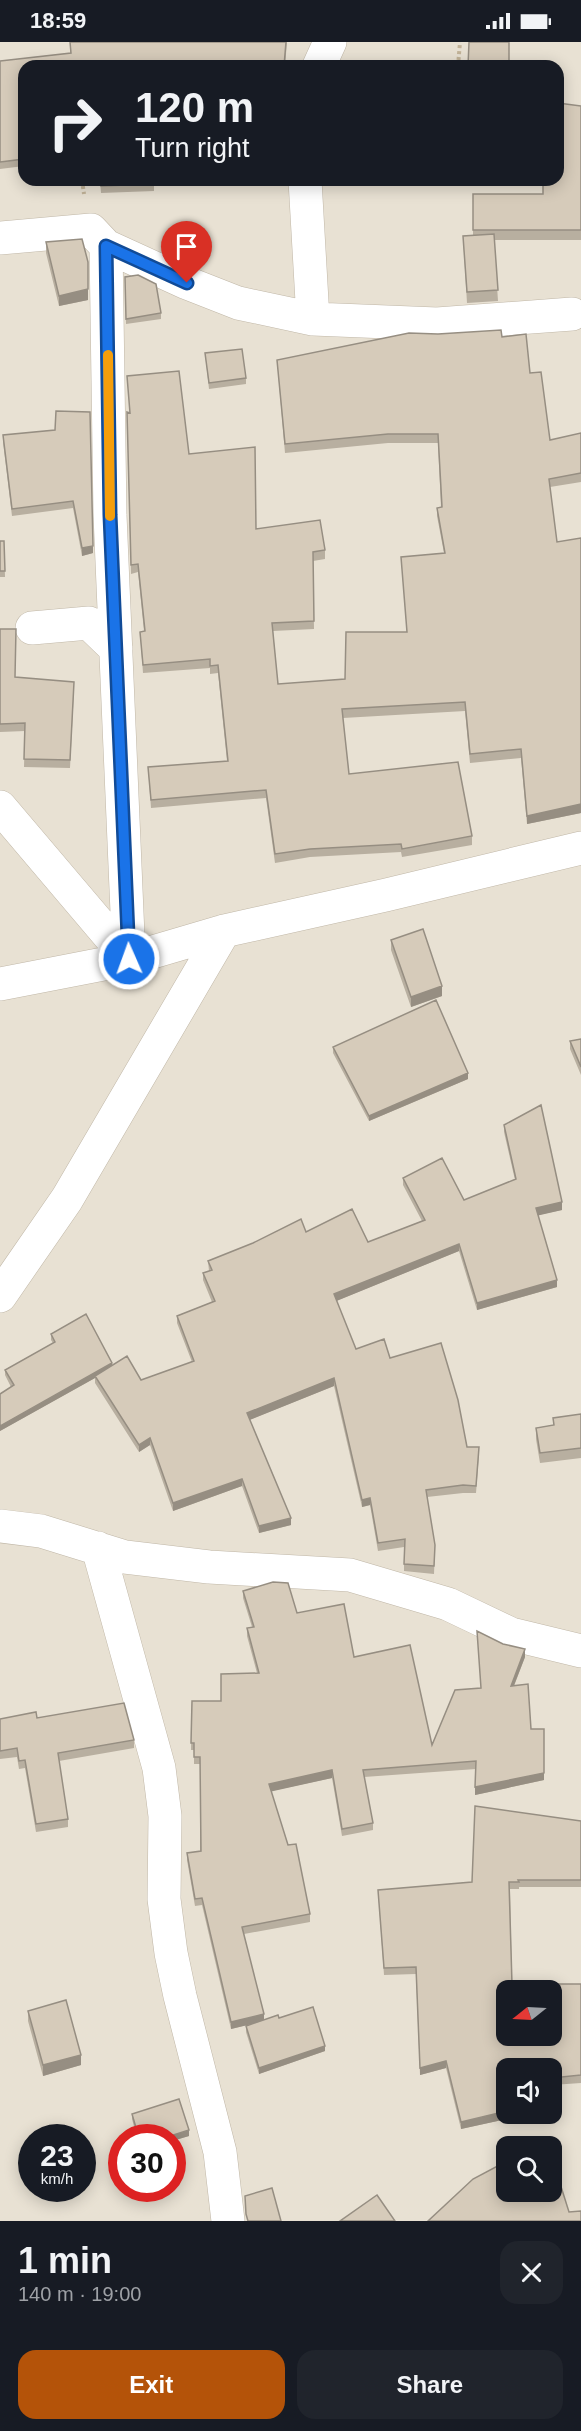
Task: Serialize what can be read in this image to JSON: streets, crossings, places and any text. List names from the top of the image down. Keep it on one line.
{"north":"left","page":{"status":"18:59","turn":["120 m","Turn right"],"speed":"23 km/h","limit":"30","heading":["1 min","140 m · 19:00"],"buttons":["Exit","Share"]}}
